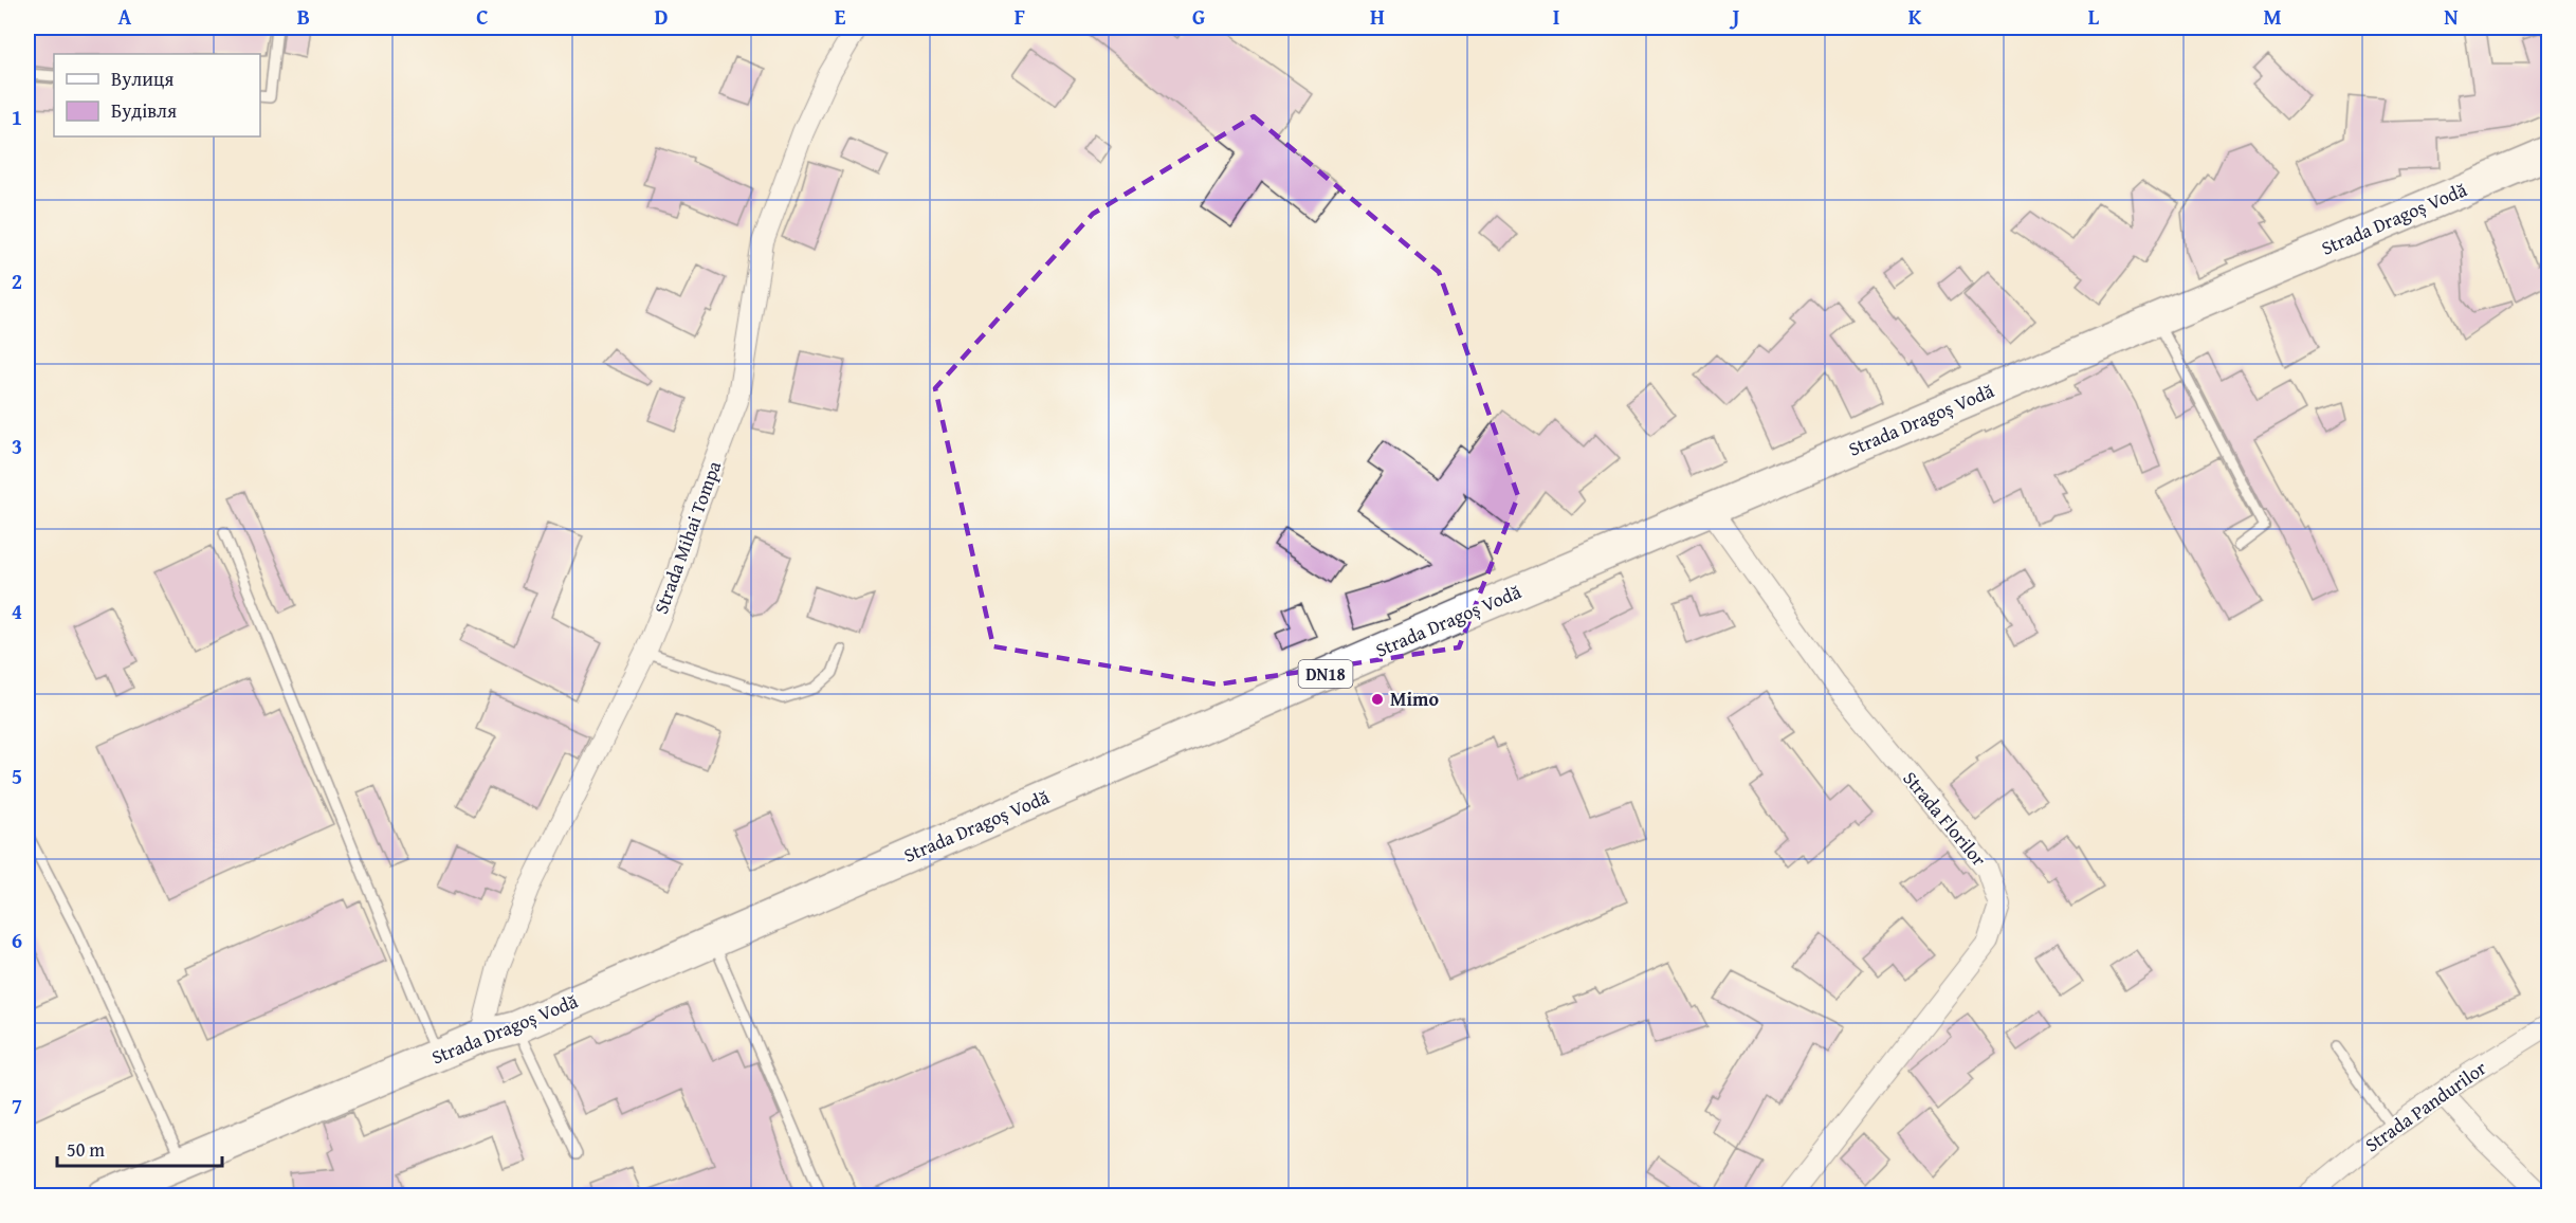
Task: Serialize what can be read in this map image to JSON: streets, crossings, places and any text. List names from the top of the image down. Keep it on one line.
{"streets":{"main road":["Strada Dragoș Vodă","DN18"],"street":["Strada Mihai Tompa","Strada Florilor","Strada Pandurilor"]},"crossings":[["Strada Dragoș Vodă","Strada Mihai Tompa"],["Strada Dragoș Vodă","Strada Florilor"]],"places":["Mimo"],"legend":["Вулиця","Будівля"],"scale_bar":"50 m","grid":{"columns":["A","B","C","D","E","F","G","H","I","J","K","L","M","N"],"rows":["1","2","3","4","5","6","7"]}}
